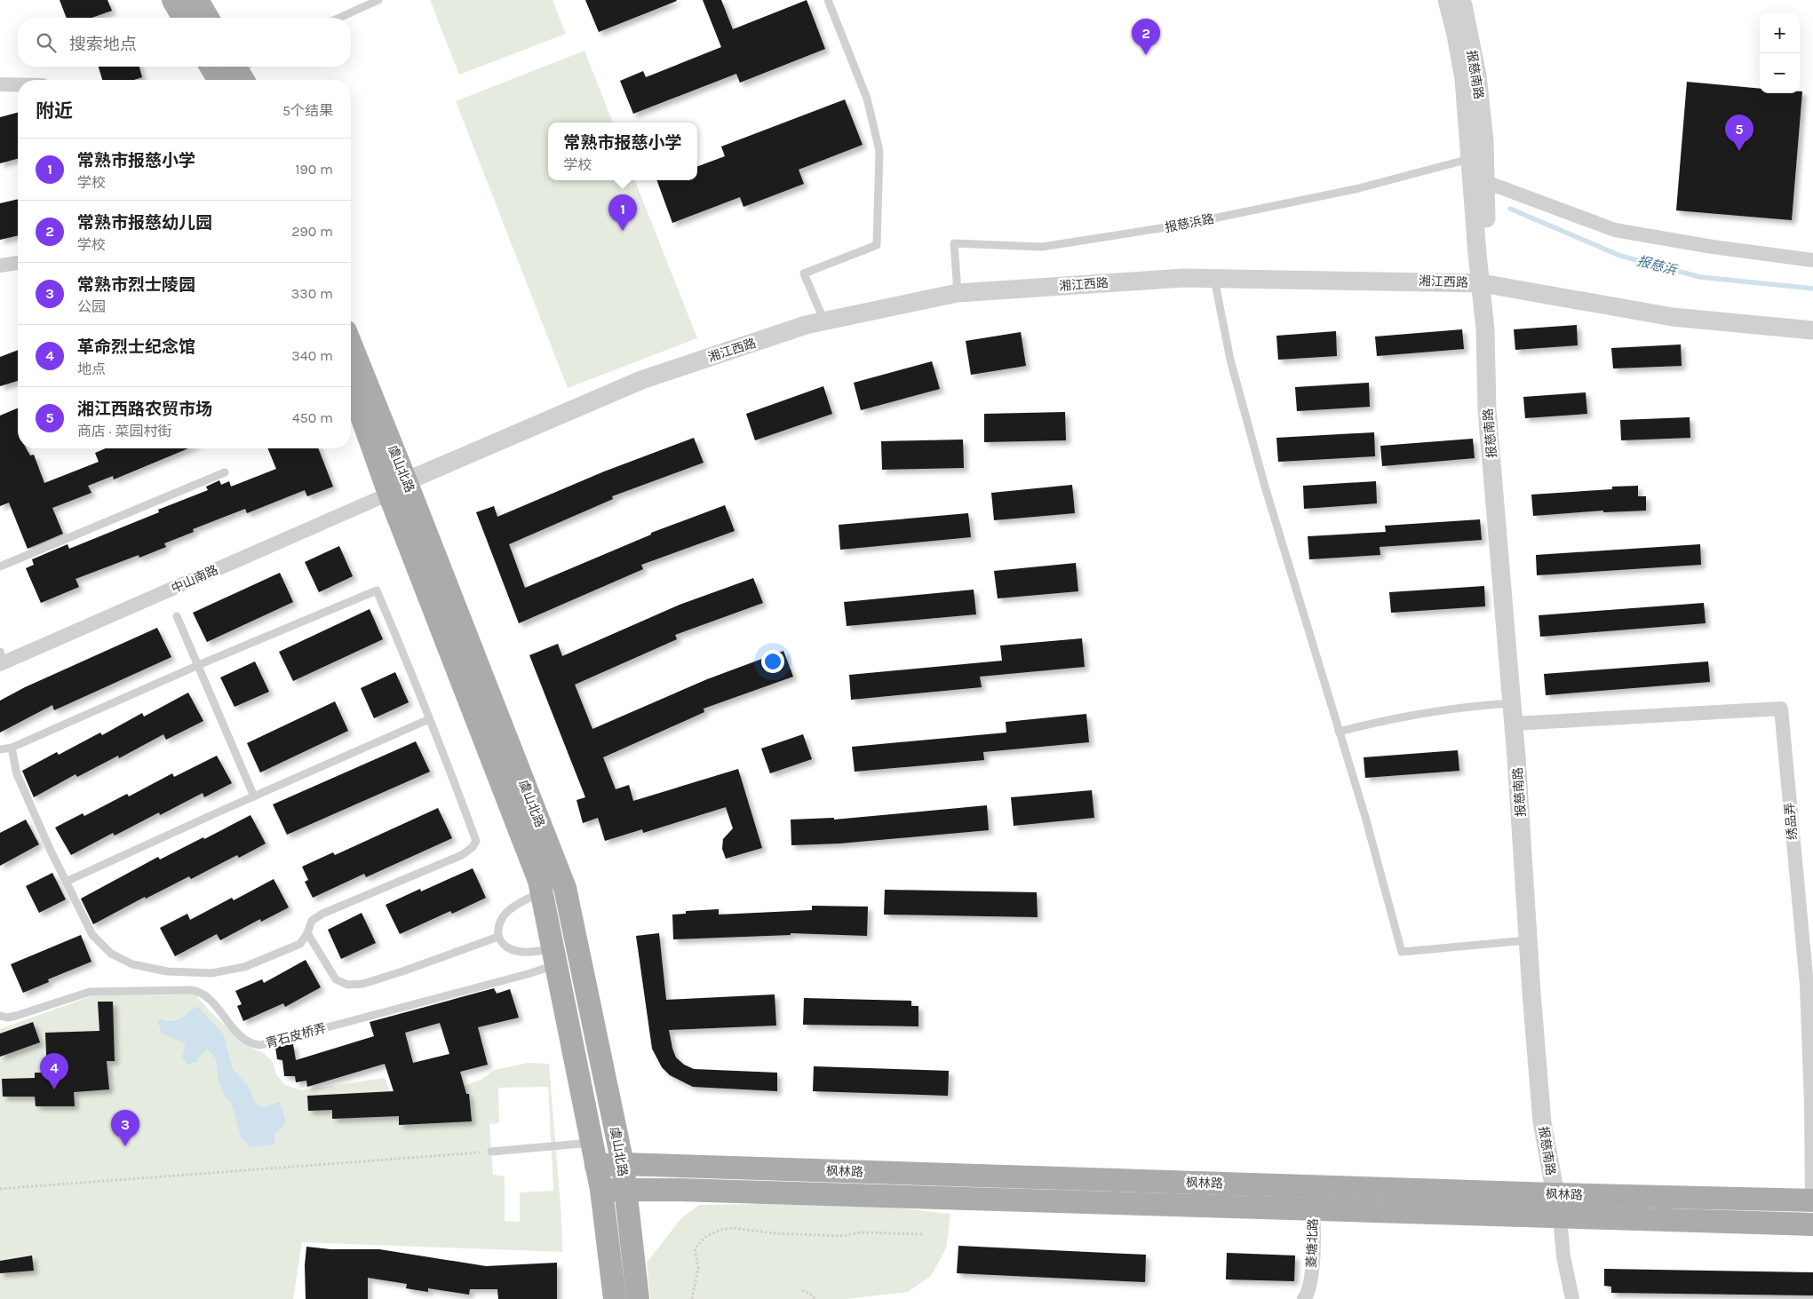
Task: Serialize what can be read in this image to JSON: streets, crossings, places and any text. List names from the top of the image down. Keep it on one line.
{"streets":{"main road":["虞山北路","枫林路"],"street":["报慈南路","湘江西路","中山南路","绣品弄","菱塘北路"],"lane":["报慈浜路","青石皮桥弄"]},"crossings":[["报慈南路","报慈浜路"],["报慈南路","湘江西路"],["报慈南路","绣品弄"],["报慈南路","枫林路"],["报慈浜路","湘江西路"],["湘江西路","虞山北路"],["湘江西路","中山南路"],["虞山北路","中山南路"],["虞山北路","青石皮桥弄"],["虞山北路","枫林路"],["绣品弄","枫林路"],["枫林路","菱塘北路"]],"water":["报慈浜"],"page":{"map_buttons":["+","−"],"search":"搜索地点","pins":["2","5","1","4","3"],"heading":["附近","5个结果"],"popup":["常熟市报慈小学","学校"],"list":[{"mark":"1","name":"常熟市报慈小学","note":"学校","value":"190 m"},{"mark":"2","name":"常熟市报慈幼儿园","note":"学校","value":"290 m"},{"mark":"3","name":"常熟市烈士陵园","note":"公园","value":"330 m"},{"mark":"4","name":"革命烈士纪念馆","note":"地点","value":"340 m"},{"mark":"5","name":"湘江西路农贸市场","note":"商店 · 菜园村街","value":"450 m"}]}}
